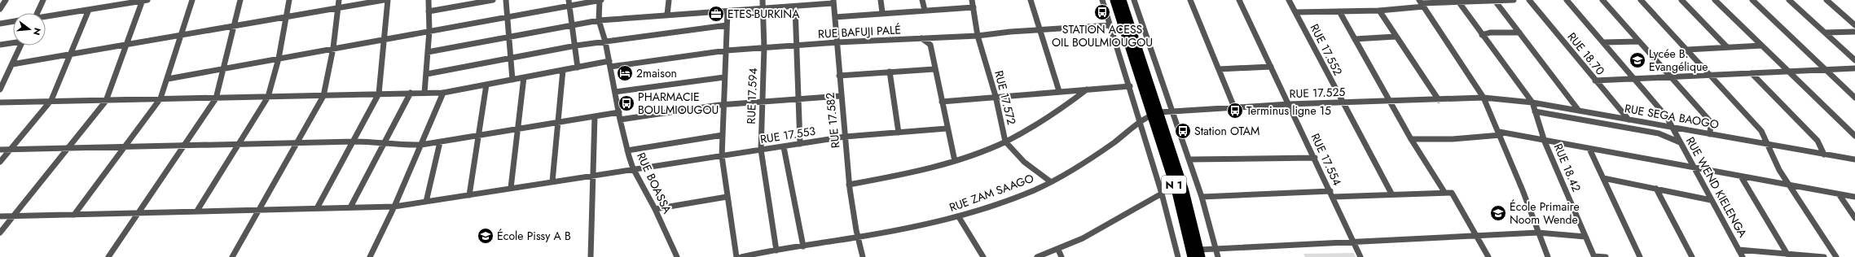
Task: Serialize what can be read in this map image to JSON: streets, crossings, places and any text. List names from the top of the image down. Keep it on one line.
{"streets":{"highway":["N 1"],"street":["RUE BAFUJI PALÉ","RUE 17.552","RUE 18.70","RUE 17.525","RUE 17.594","RUE 17.572","RUE SEGA BAOGO","RUE 17.582","RUE 17.553","RUE 17.554","RUE 18.42","RUE BOASSA","RUE WEND KIELENGA","RUE ZAM SAAGO"]},"crossings":[["RUE BAFUJI PALÉ","RUE 17.594"],["RUE BAFUJI PALÉ","RUE 17.572"],["RUE BAFUJI PALÉ","RUE 17.582"],["RUE BAFUJI PALÉ","RUE BOASSA"],["RUE 17.552","RUE 17.525"],["RUE 18.70","RUE SEGA BAOGO"],["RUE 17.525","RUE SEGA BAOGO"],["RUE 17.525","RUE 17.554"],["RUE 17.525","N 1"],["RUE 17.525","RUE ZAM SAAGO"],["RUE 17.594","RUE 17.553"],["RUE 17.594","RUE ZAM SAAGO"],["RUE 17.572","RUE ZAM SAAGO"],["RUE SEGA BAOGO","RUE 18.42"],["RUE SEGA BAOGO","RUE WEND KIELENGA"],["RUE 17.582","RUE 17.553"],["RUE 17.582","RUE ZAM SAAGO"],["RUE 17.553","RUE BOASSA"],["N 1","RUE ZAM SAAGO"]],"places":{"bus stop":["STATION ACESS OIL BOULMIOUGOU","PHARMACIE BOULMIOUGOU","Terminus ligne 15","Station OTAM"],"office":["ETES-BURKINA"],"school or university":["Lycée B. Evangélique","École Primaire Noom Wende","École Pissy A B"],"hotel":["2maison"]},"north":"right"}
